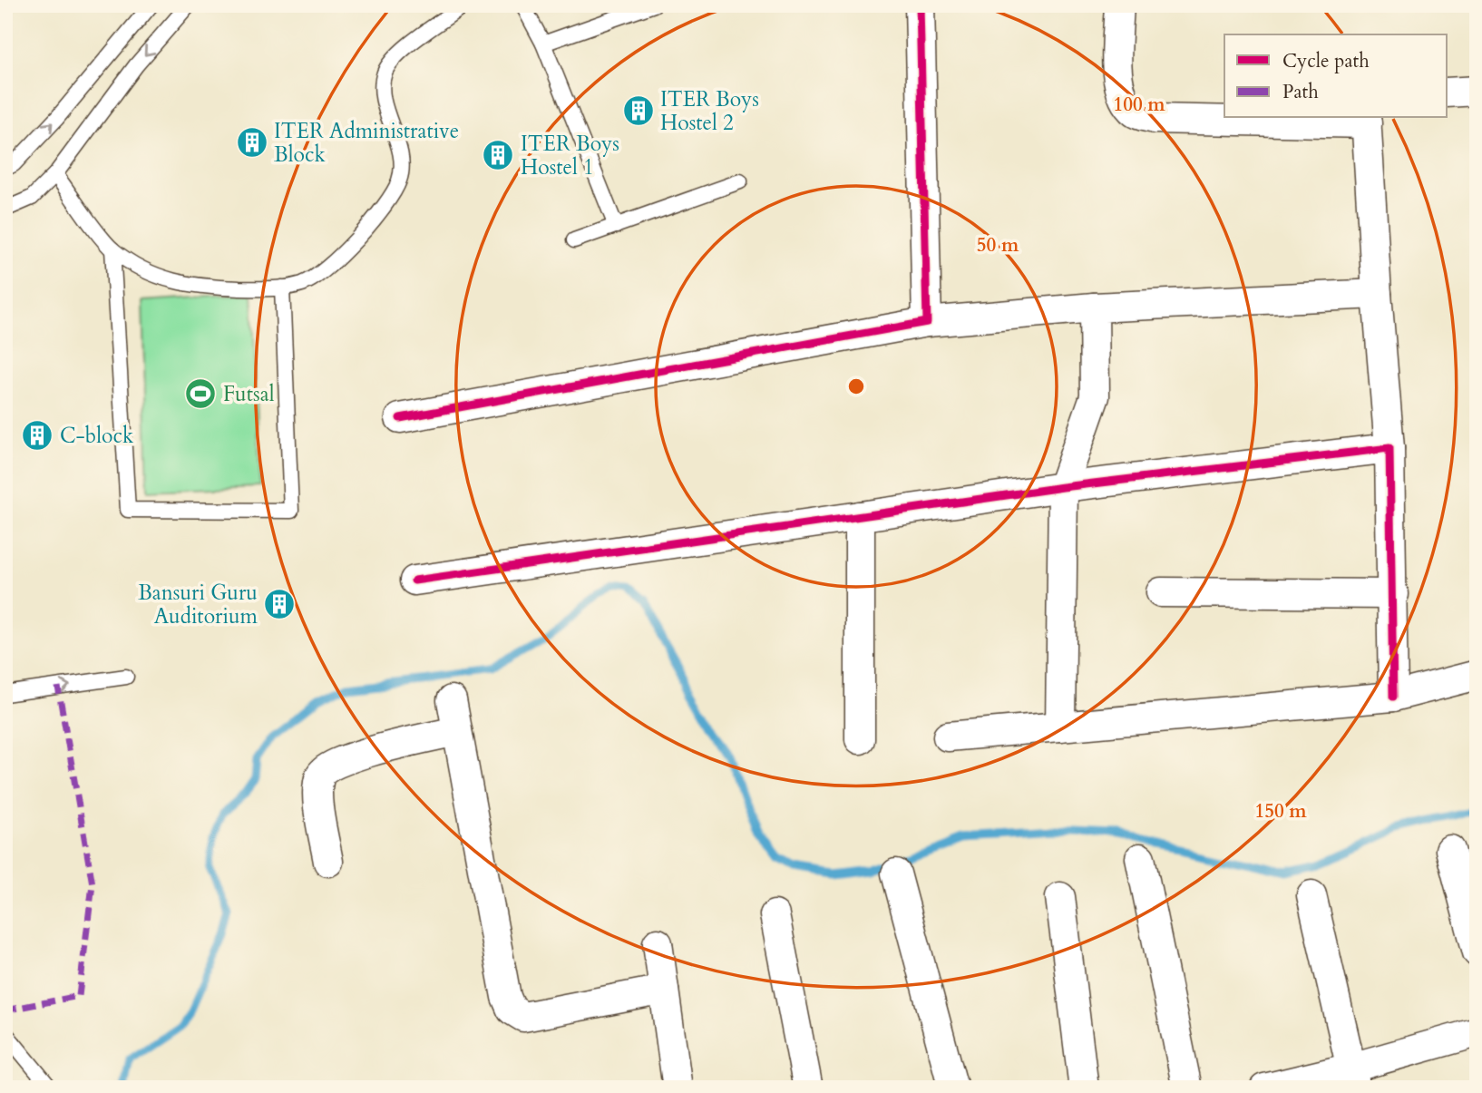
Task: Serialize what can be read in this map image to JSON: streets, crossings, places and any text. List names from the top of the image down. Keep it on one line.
{"places":{"building":["ITER Boys Hostel 2","ITER Administrative Block","ITER Boys Hostel 1","C-block","Bansuri Guru Auditorium"],"sports":["Futsal"]},"legend":["Cycle path","Path"],"rings":["100 m","50 m","150 m"]}
